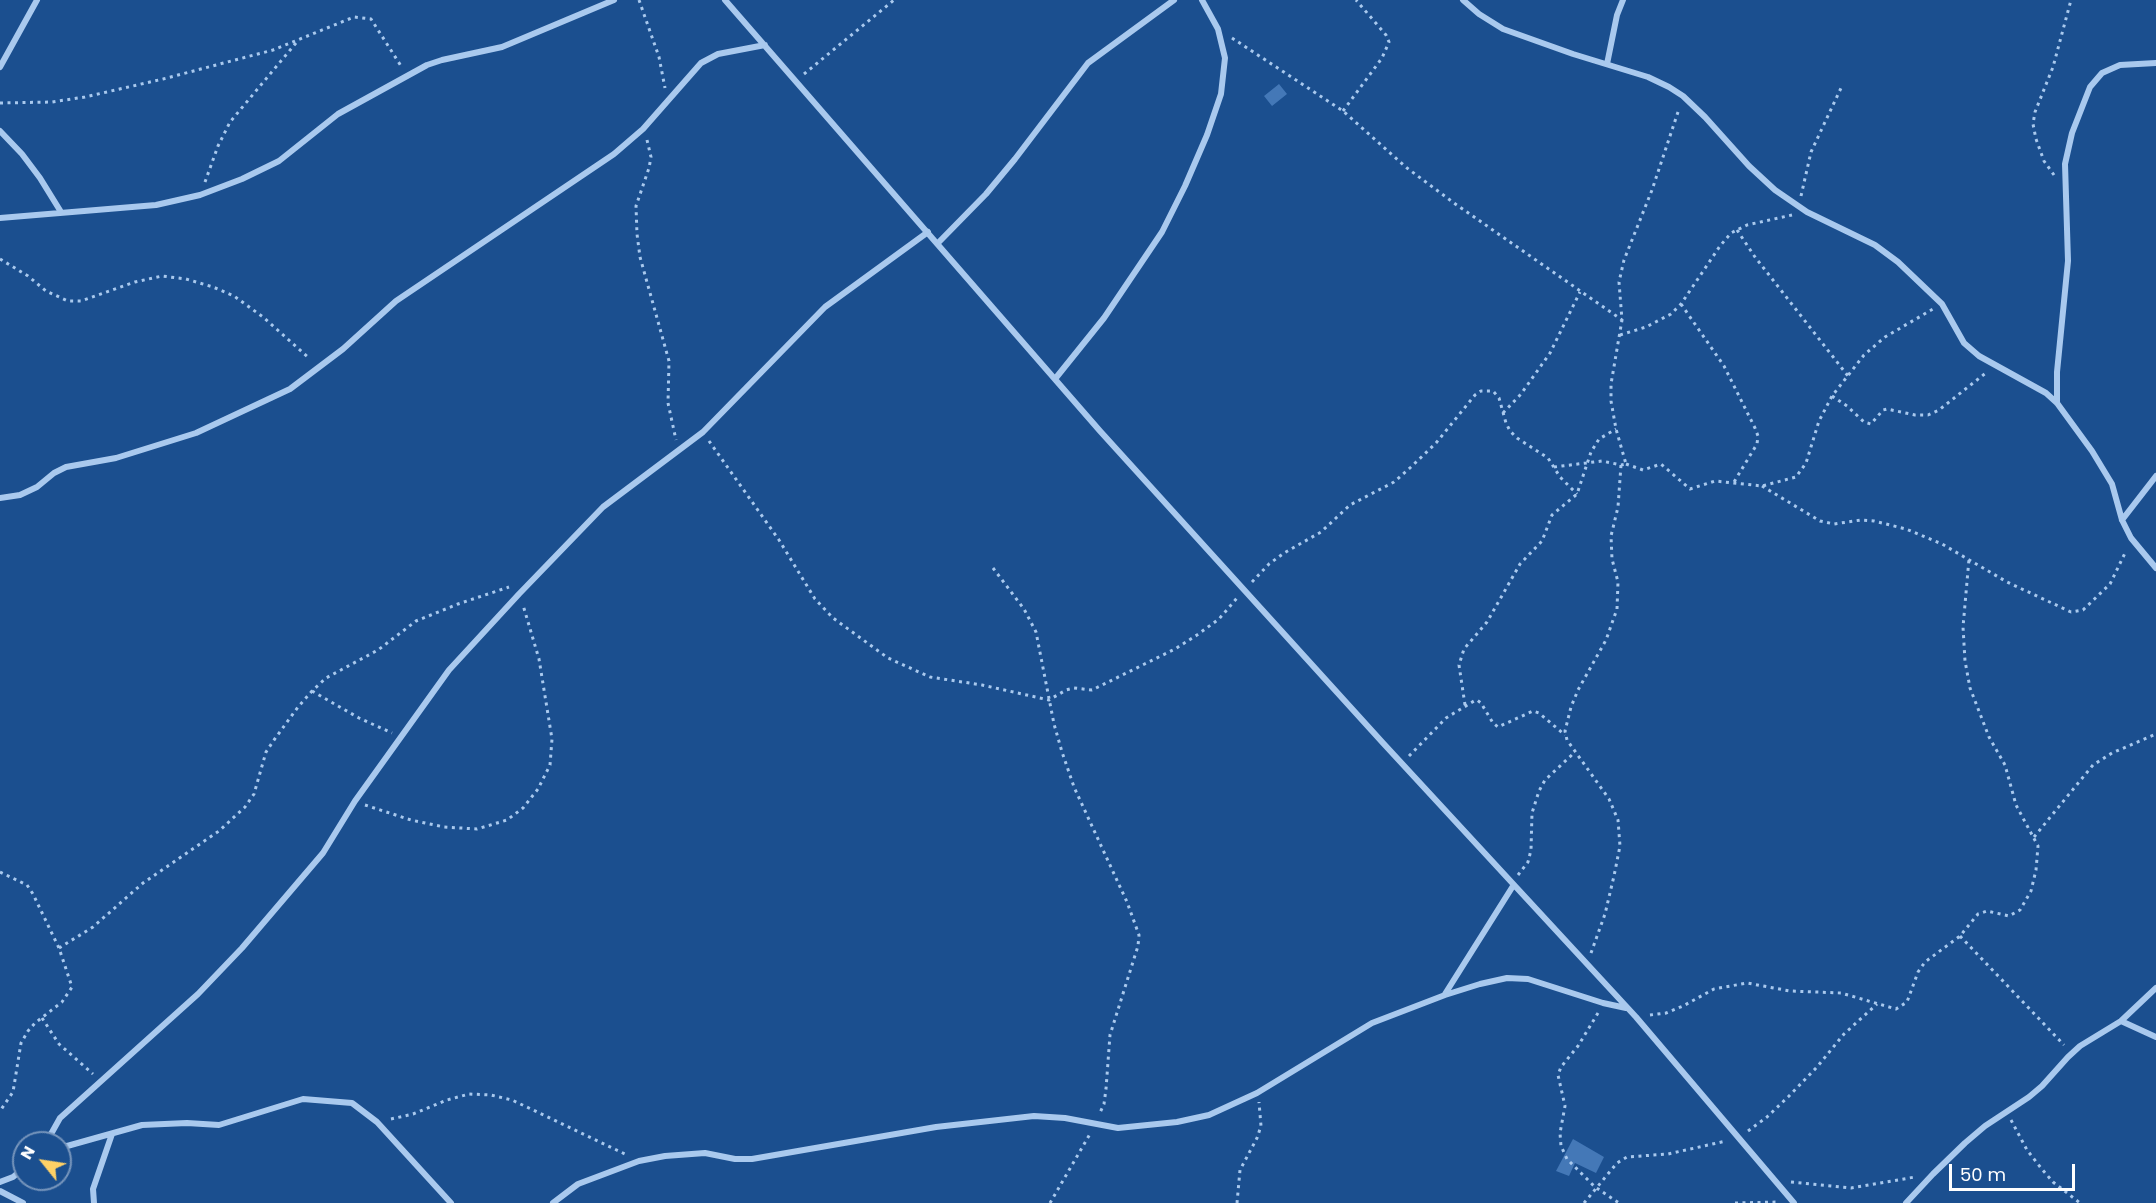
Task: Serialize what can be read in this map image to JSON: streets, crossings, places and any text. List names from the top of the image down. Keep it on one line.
{"scale_bar":"50 m","north":"top left"}
